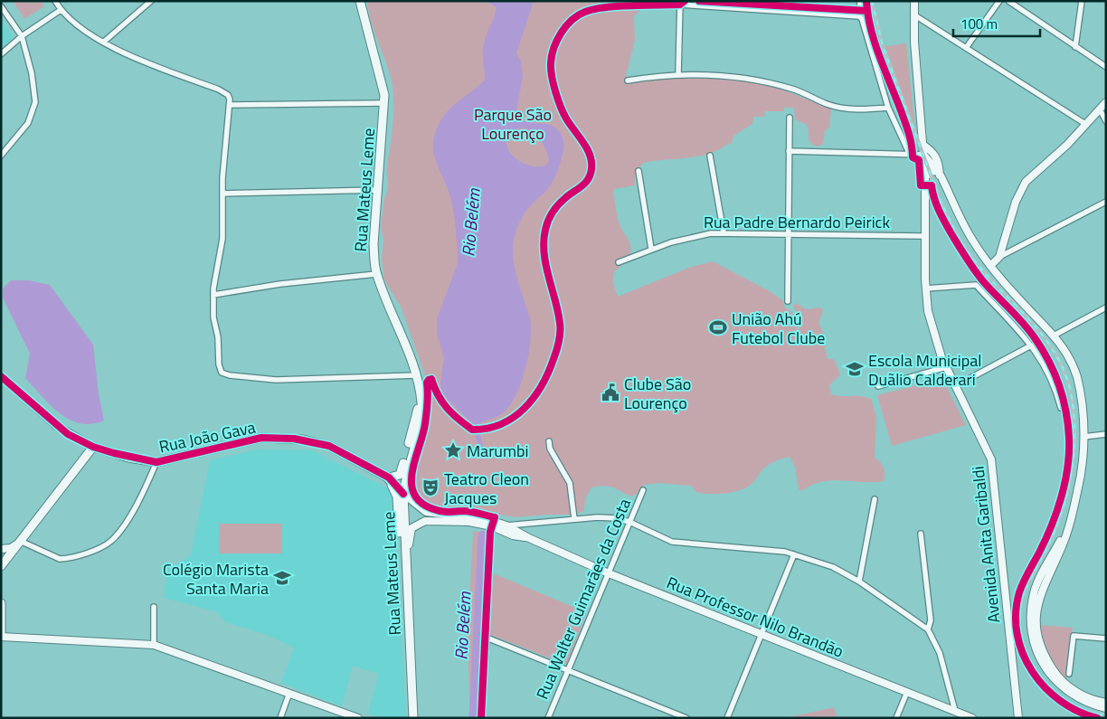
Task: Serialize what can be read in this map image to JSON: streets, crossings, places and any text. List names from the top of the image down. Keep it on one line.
{"streets":{"main road":["Rua Mateus Leme","Rua João Gava","Avenida Anita Garibaldi","Rua Professor Nilo Brandão"],"street":["Rua Padre Bernardo Peirick","Rua Walter Guimarães da Costa"]},"crossings":[["Rua Mateus Leme","Rua João Gava"],["Rua Mateus Leme","Rua Professor Nilo Brandão"],["Rua Padre Bernardo Peirick","Avenida Anita Garibaldi"],["Rua João Gava","Rua Professor Nilo Brandão"],["Rua Walter Guimarães da Costa","Rua Professor Nilo Brandão"]],"water":["Rio Belém"],"parks":["Parque São Lourenço"],"places":{"sports":["União Ahú Futebol Clube"],"school or university":["Escola Municipal Duãlio Calderari","Colégio Marista Santa Maria"],"public building":["Clube São Lourenço"],"place":["Marumbi"],"theatre":["Teatro Cleon Jacques"]},"scale_bar":"100 m"}
